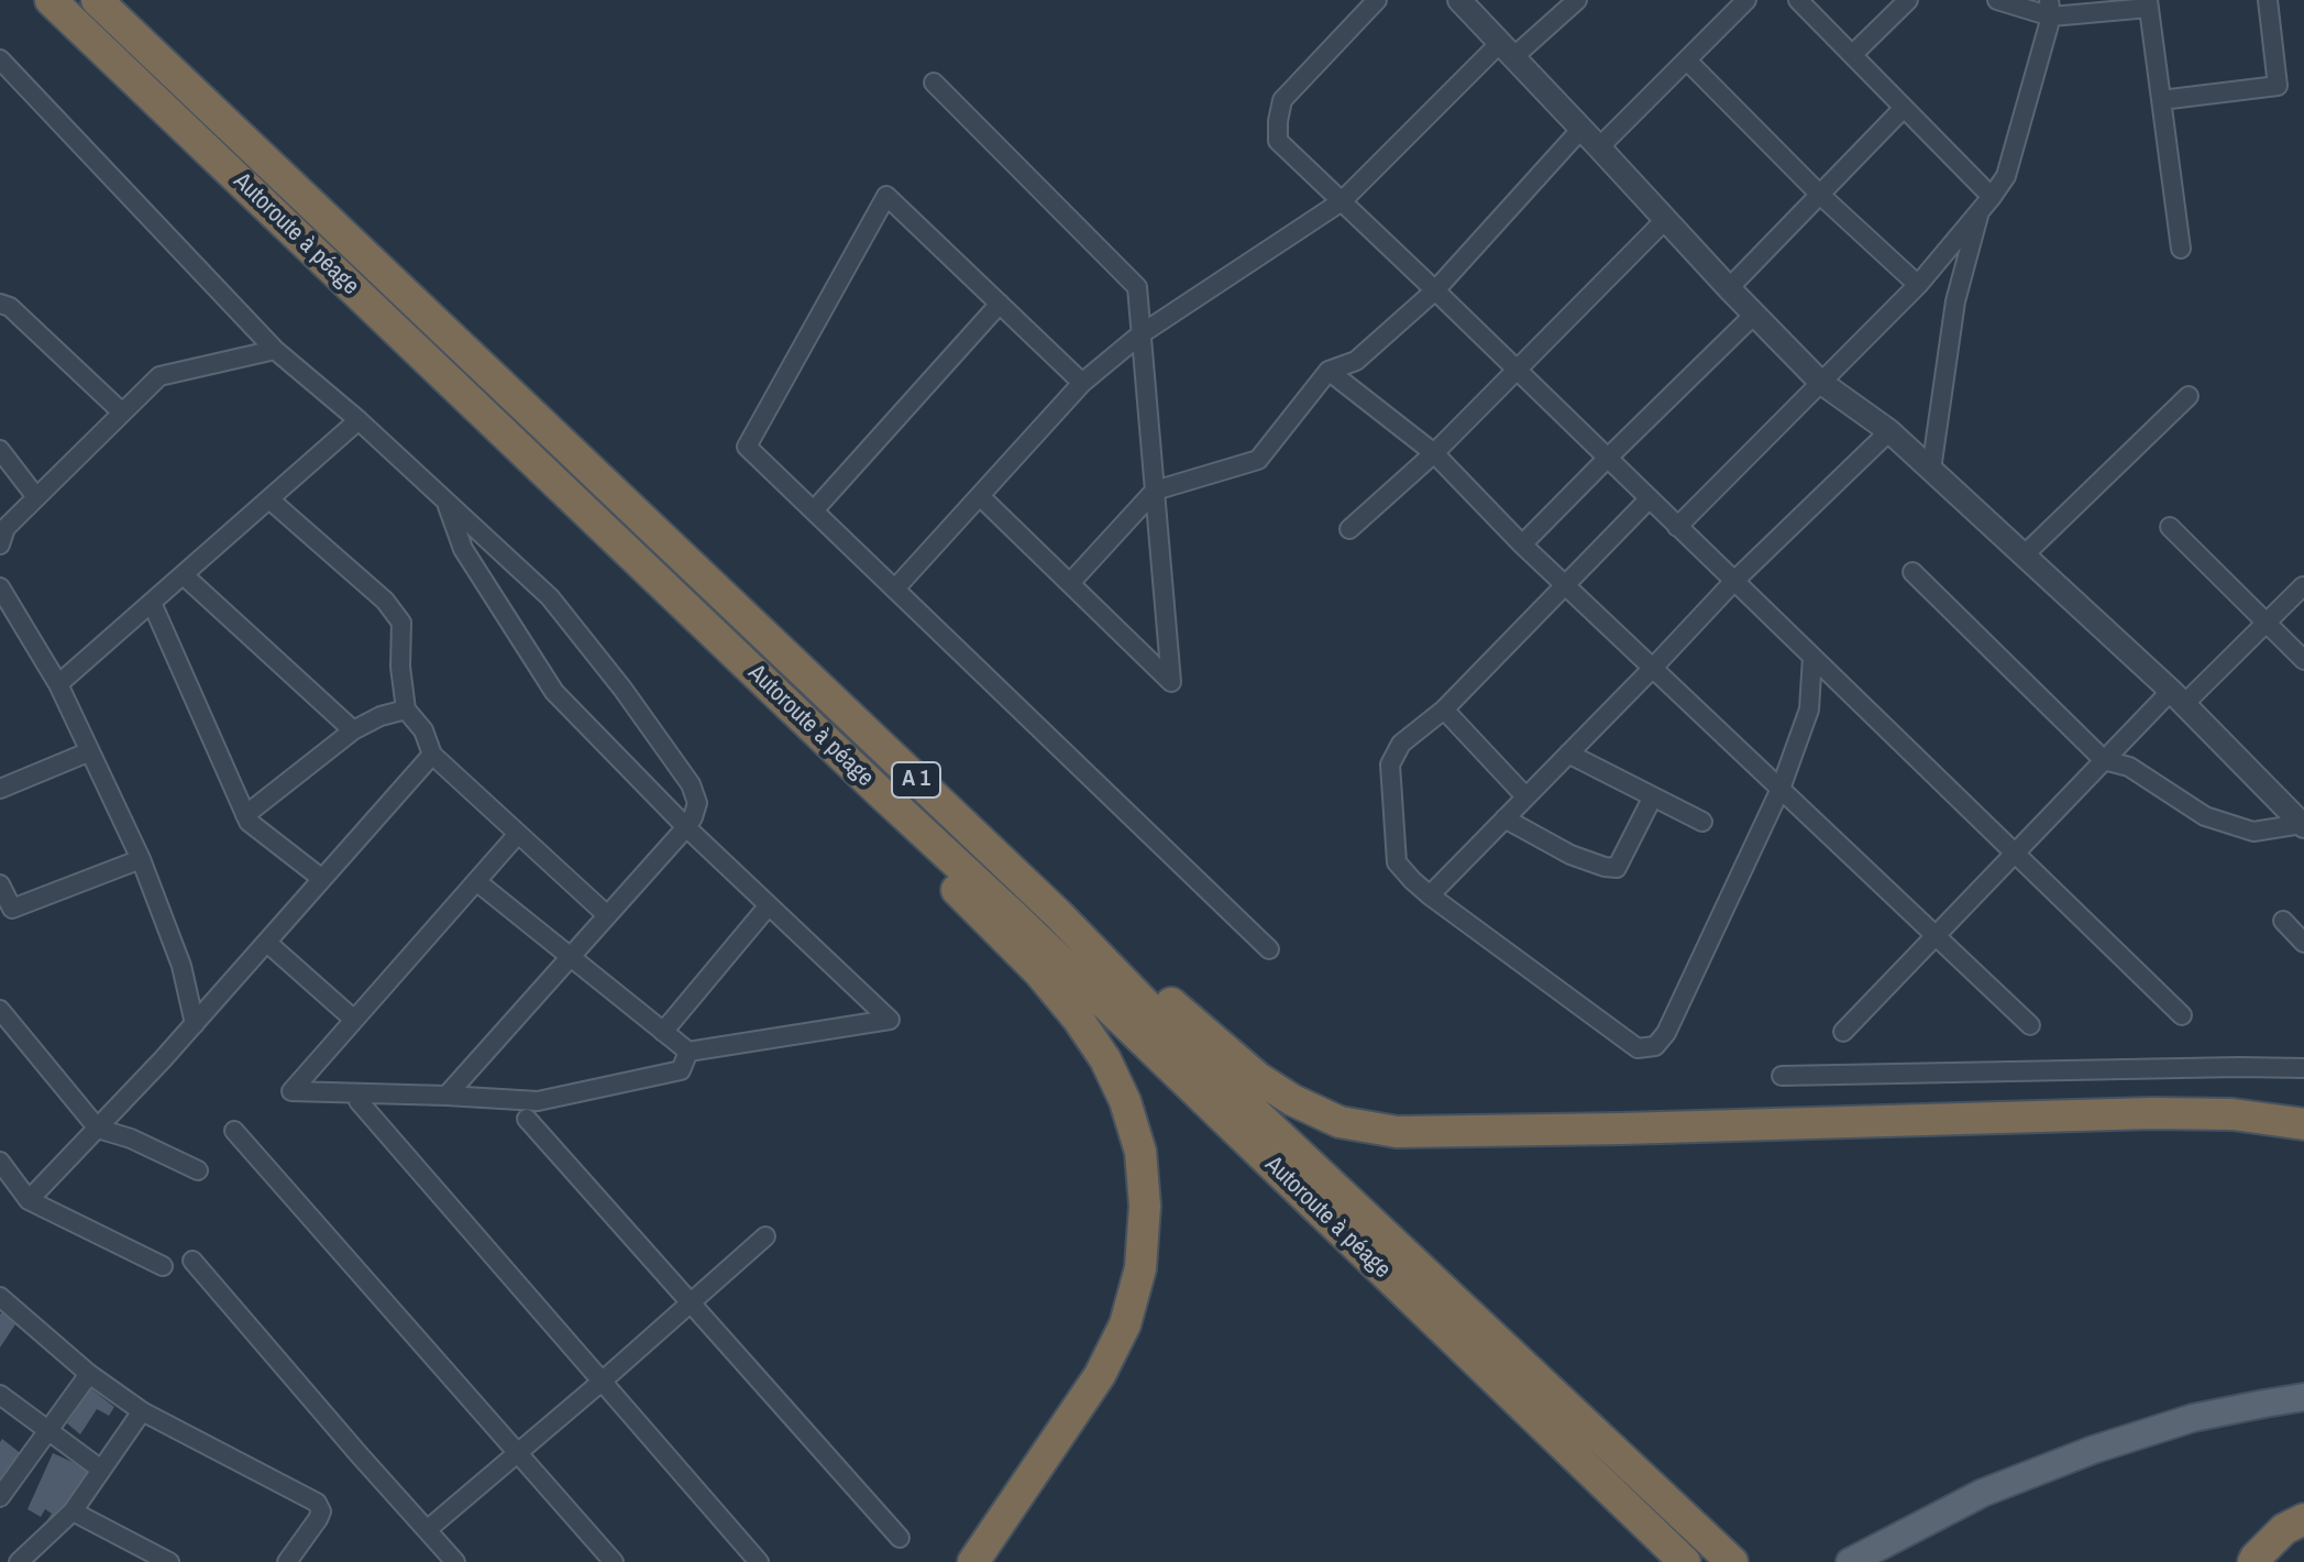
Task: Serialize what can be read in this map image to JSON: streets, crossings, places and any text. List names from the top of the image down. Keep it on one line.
{"streets":{"highway":["Autoroute à péage","A 1"]}}
